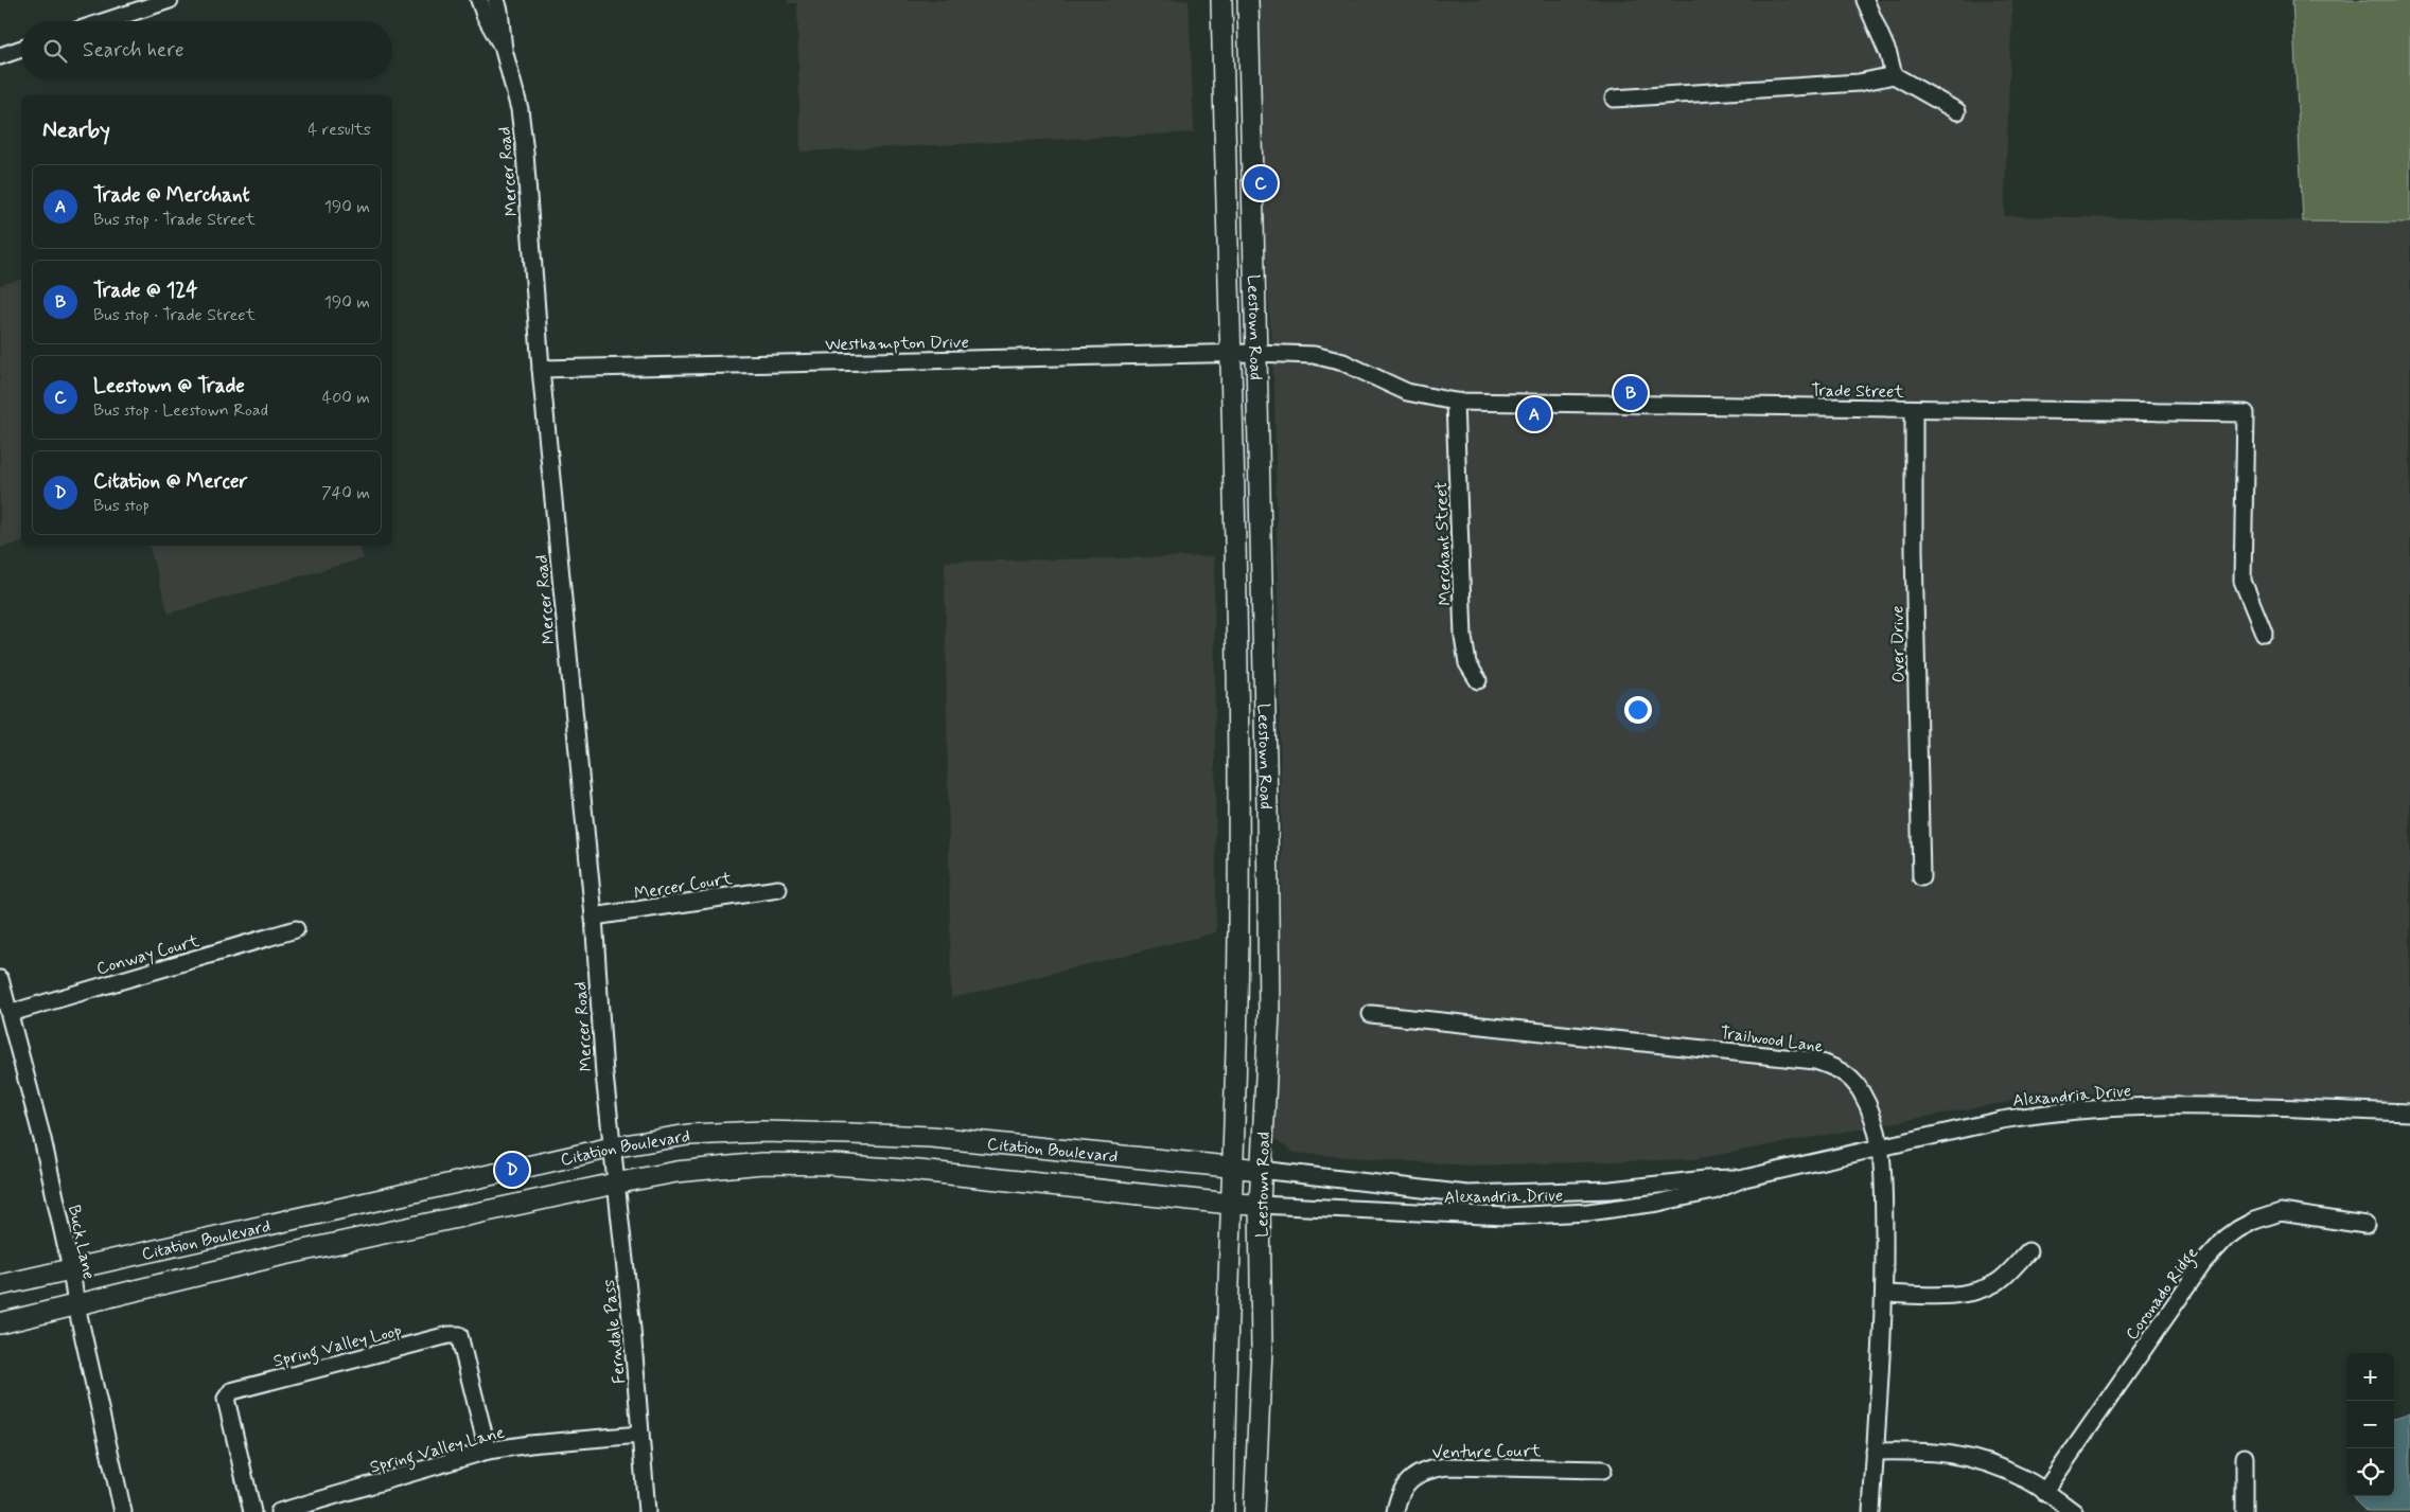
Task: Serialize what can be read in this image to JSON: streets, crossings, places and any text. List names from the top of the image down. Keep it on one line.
{"streets":{"main road":["Leestown Road","Citation Boulevard"],"street":["Mercer Road","Westhampton Drive","Trade Street","Merchant Street","Over Drive","Mercer Court","Conway Court","Trailwood Lane","Alexandria Drive","Buck Lane","Coronado Ridge","Ferndale Pass","Spring Valley Loop","Spring Valley Lane","Venture Court"]},"crossings":[["Mercer Road","Westhampton Drive"],["Mercer Road","Mercer Court"],["Mercer Road","Citation Boulevard"],["Mercer Road","Ferndale Pass"],["Leestown Road","Westhampton Drive"],["Leestown Road","Trade Street"],["Leestown Road","Alexandria Drive"],["Leestown Road","Citation Boulevard"],["Westhampton Drive","Trade Street"],["Trade Street","Merchant Street"],["Trade Street","Over Drive"],["Conway Court","Buck Lane"],["Trailwood Lane","Alexandria Drive"],["Alexandria Drive","Citation Boulevard"],["Citation Boulevard","Buck Lane"],["Citation Boulevard","Ferndale Pass"],["Ferndale Pass","Spring Valley Lane"],["Spring Valley Loop","Spring Valley Lane"]],"page":{"search":"Search here","heading":["Nearby","4 results"],"pins":["C","B","A","D"],"list":[{"mark":"A","name":"Trade @ Merchant","note":"Bus stop · Trade Street","value":"190 m"},{"mark":"B","name":"Trade @ 124","note":"Bus stop · Trade Street","value":"190 m"},{"mark":"C","name":"Leestown @ Trade","note":"Bus stop · Leestown Road","value":"400 m"},{"mark":"D","name":"Citation @ Mercer","note":"Bus stop","value":"740 m"}],"map_buttons":["+","−"]}}
